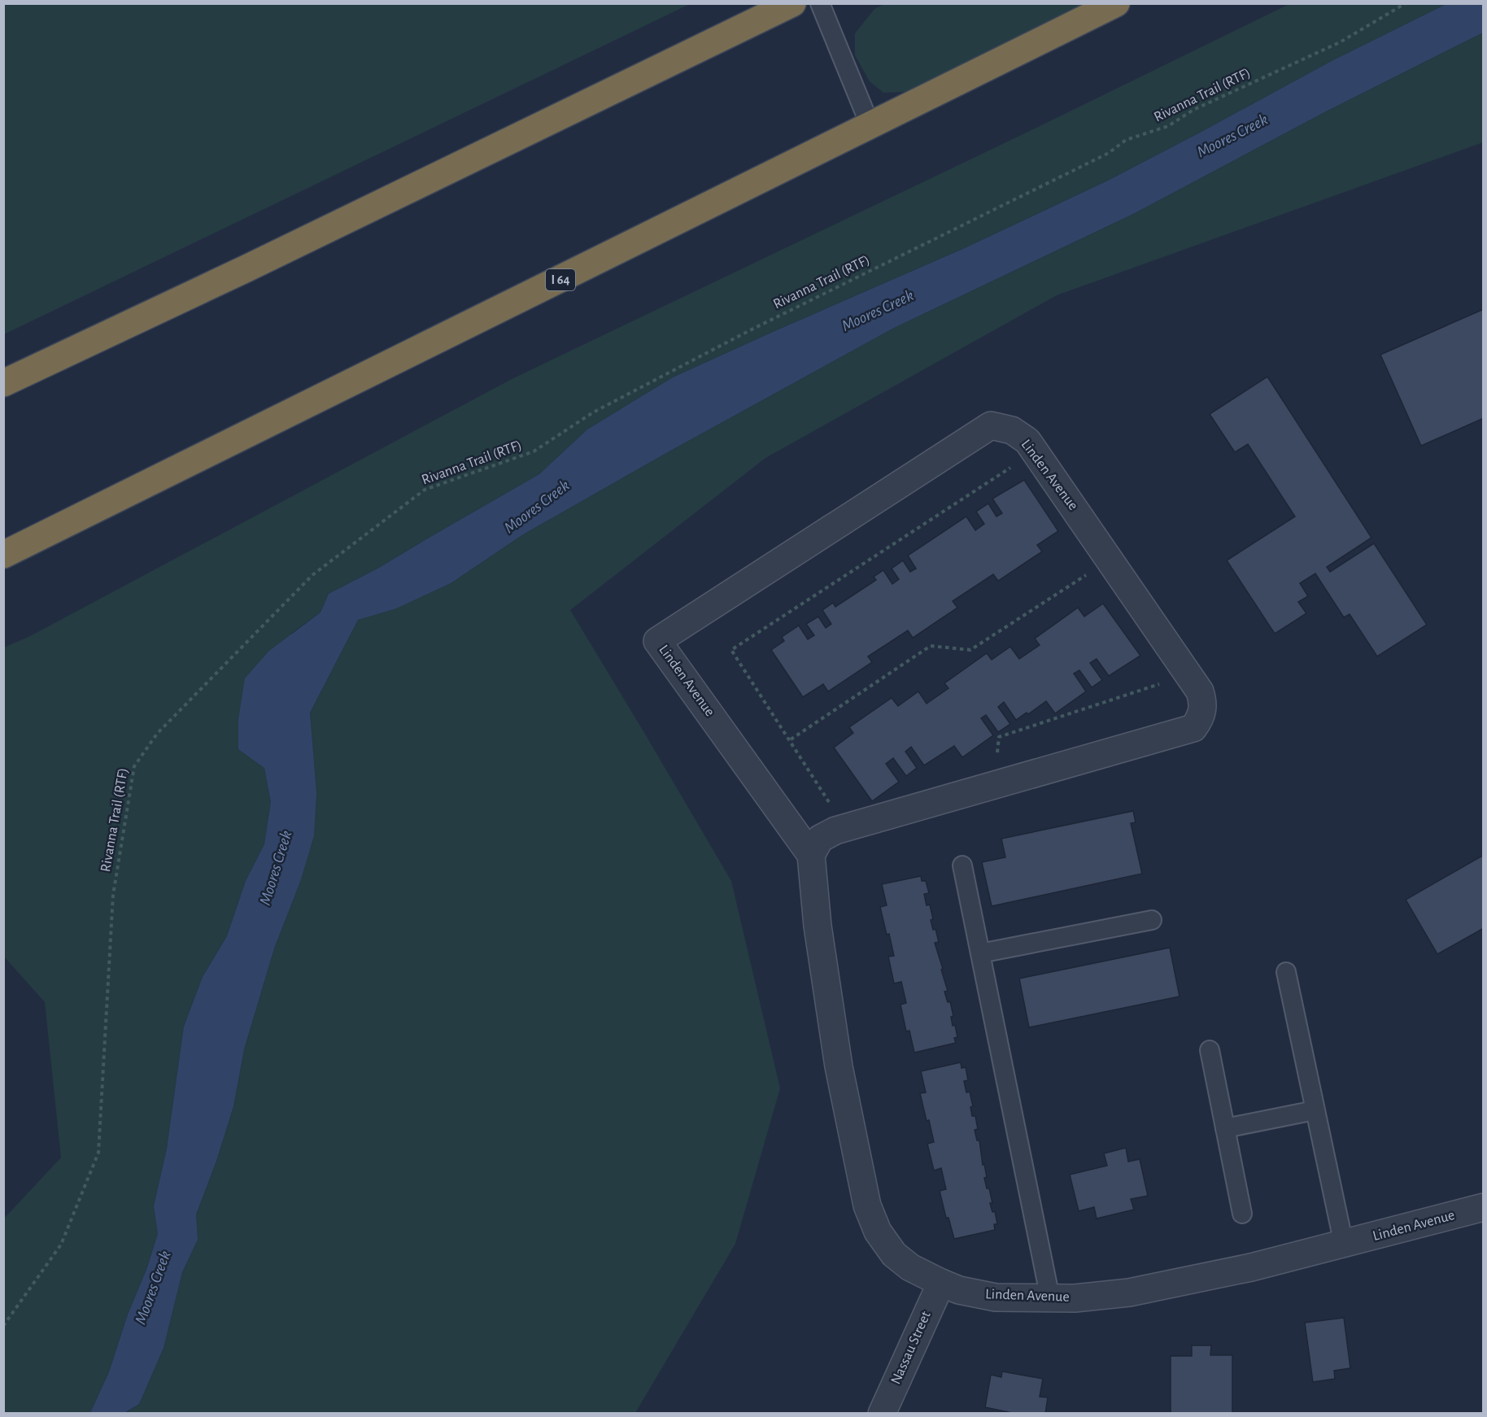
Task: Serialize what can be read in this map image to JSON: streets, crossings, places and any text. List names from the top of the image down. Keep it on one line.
{"streets":{"highway":["I 64"],"street":["Linden Avenue","Nassau Street"],"path":["Rivanna Trail (RTF)"]},"crossings":[["Linden Avenue","Nassau Street"]],"water":["Moores Creek"]}
